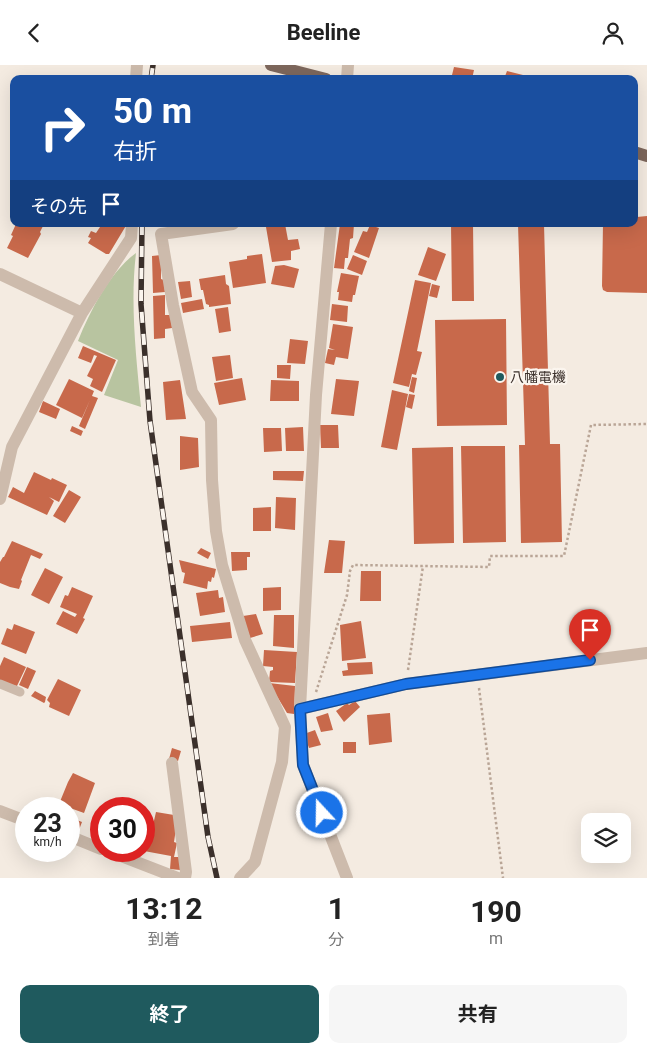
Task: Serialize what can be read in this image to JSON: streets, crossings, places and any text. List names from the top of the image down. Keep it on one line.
{"places":["八幡電機"],"page":{"header":"Beeline","turn":["50 m","右折"],"then":"その先","speed":"23 km/h","limit":"30","eta":["13:12","到着","1","分","190","m"],"buttons":["終了","共有"]}}
